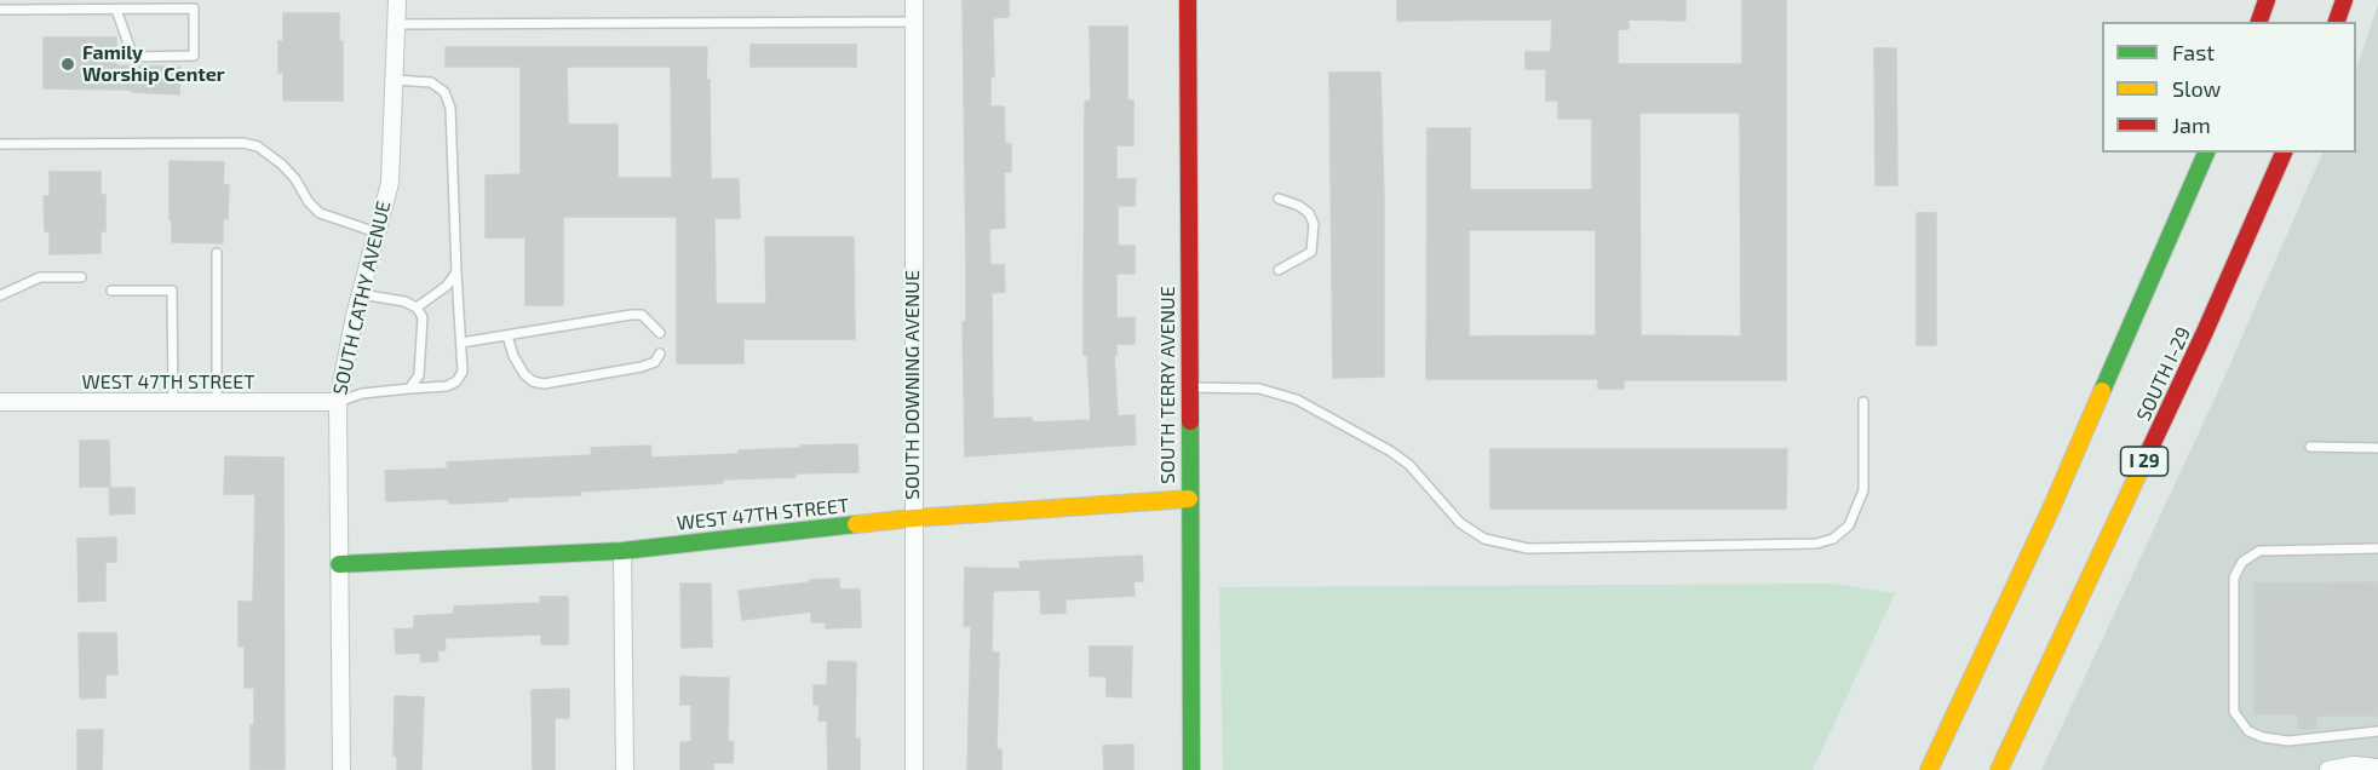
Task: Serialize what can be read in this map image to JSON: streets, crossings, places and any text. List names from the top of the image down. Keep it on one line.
{"streets":{"main road":["SOUTH I-29","WEST 47TH STREET","SOUTH TERRY AVENUE","I 29"],"street":["SOUTH CATHY AVENUE","SOUTH DOWNING AVENUE"]},"crossings":[["SOUTH CATHY AVENUE","WEST 47TH STREET"],["WEST 47TH STREET","SOUTH DOWNING AVENUE"],["WEST 47TH STREET","SOUTH TERRY AVENUE"]],"places":["Family Worship Center"],"legend":["Fast","Slow","Jam"]}
